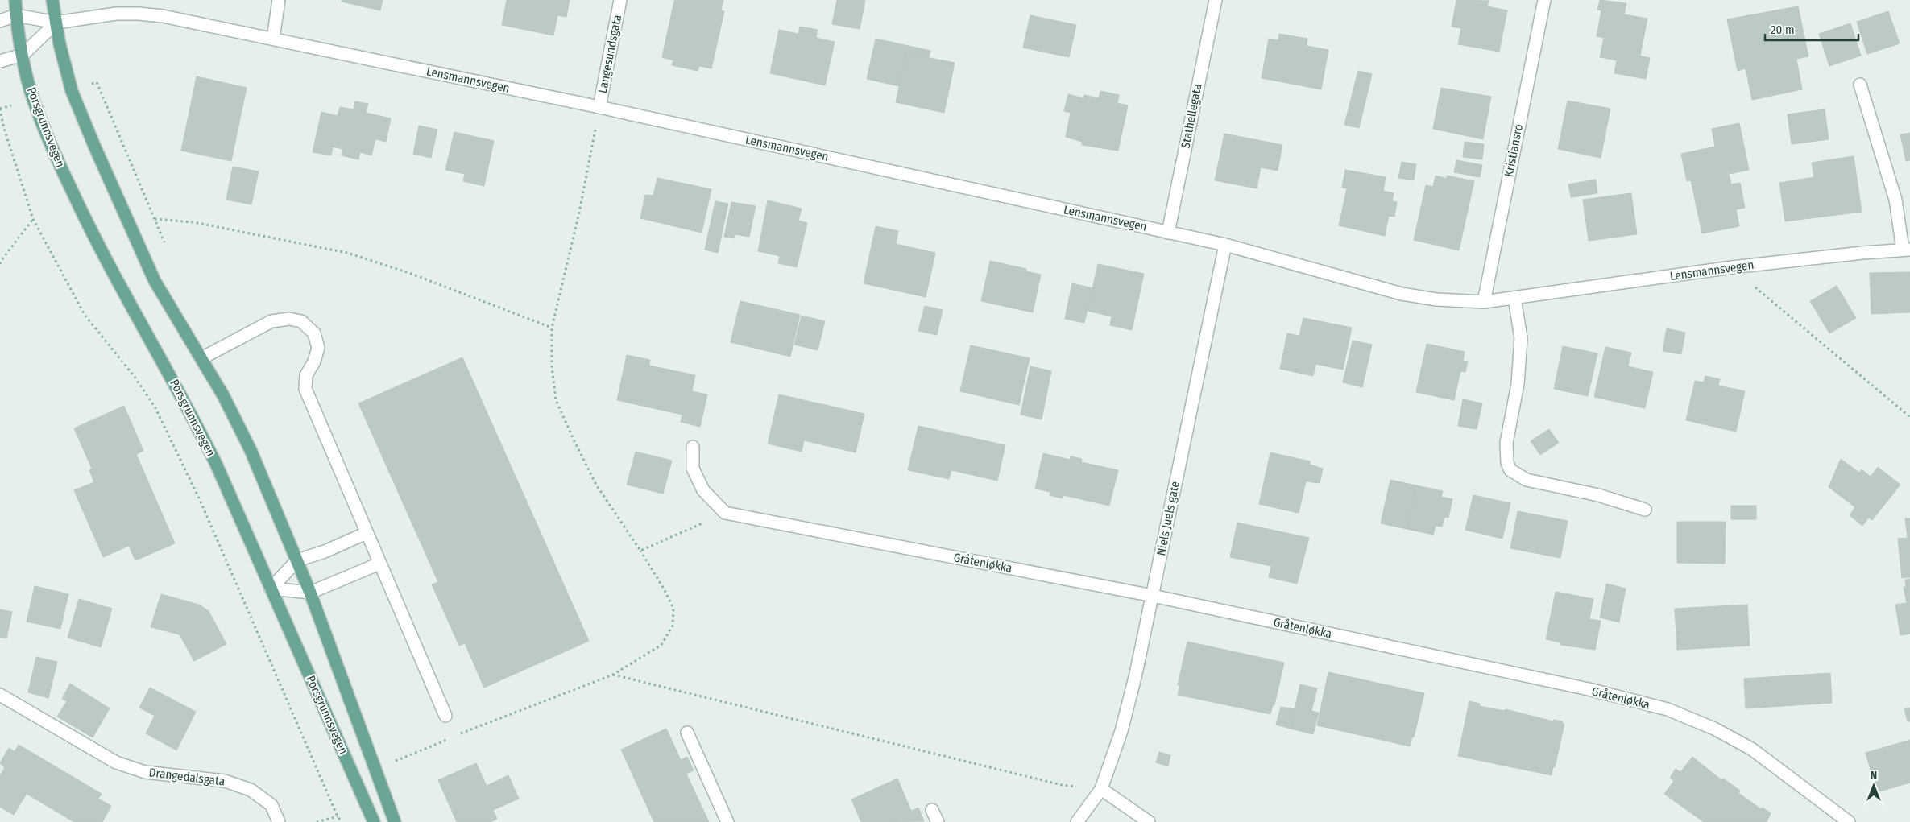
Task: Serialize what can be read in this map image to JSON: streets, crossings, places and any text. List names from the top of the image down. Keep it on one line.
{"streets":{"main road":["Porsgrunnsvegen"],"street":["Langesundsgata","Lensmannsvegen","Stathellegata","Kristiansro","Niels Juels gate","Gråtenløkka","Drangedalsgata"]},"crossings":[["Langesundsgata","Lensmannsvegen"],["Lensmannsvegen","Stathellegata"],["Lensmannsvegen","Porsgrunnsvegen"],["Lensmannsvegen","Kristiansro"],["Lensmannsvegen","Niels Juels gate"],["Niels Juels gate","Gråtenløkka"]],"scale_bar":"20 m","north":"top"}
